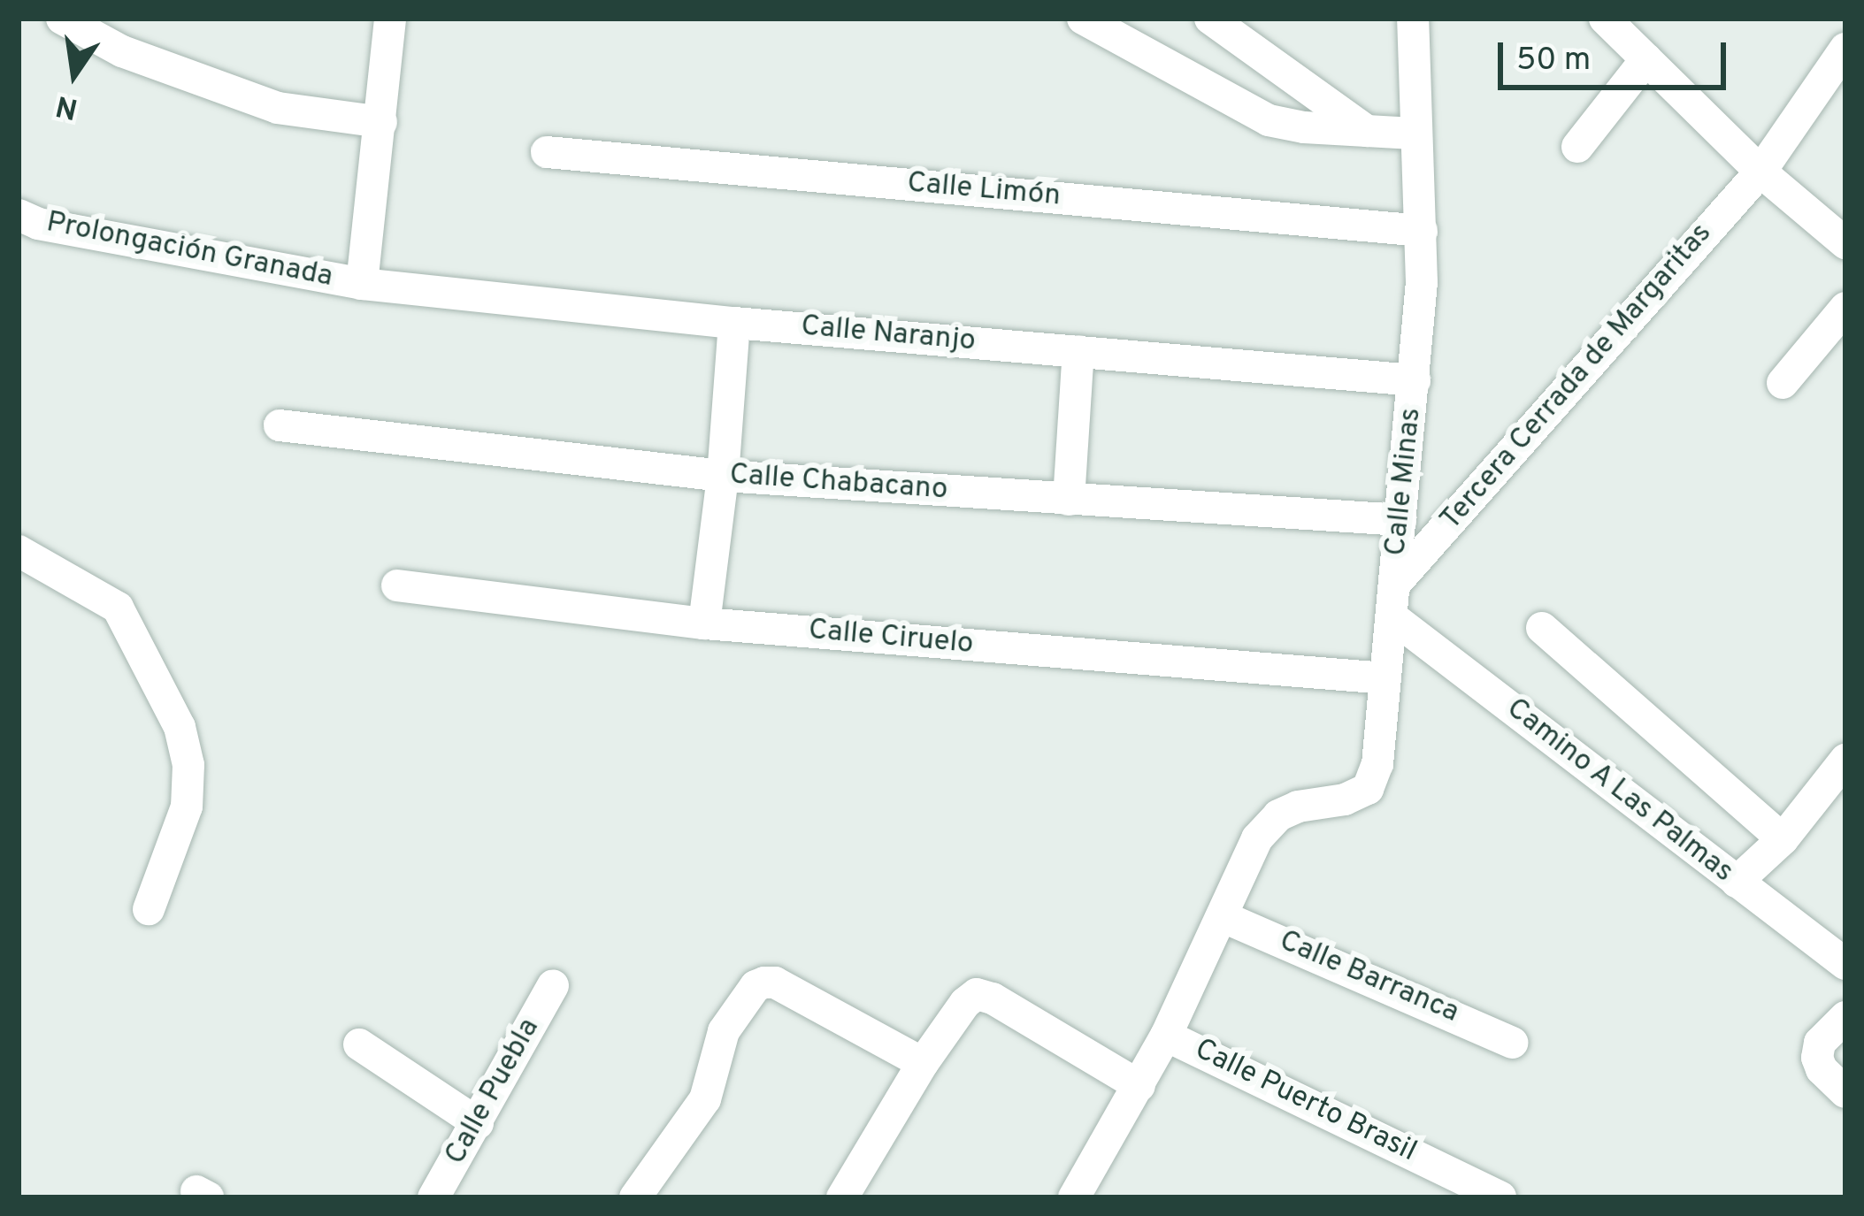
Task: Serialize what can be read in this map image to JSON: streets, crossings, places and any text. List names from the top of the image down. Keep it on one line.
{"streets":{"street":["Calle Limón","Prolongación Granada","Calle Naranjo","Tercera Cerrada de Margaritas","Calle Minas","Calle Chabacano","Calle Ciruelo","Camino A Las Palmas","Calle Barranca","Calle Puebla","Calle Puerto Brasil"]},"crossings":[["Calle Limón","Calle Minas"],["Prolongación Granada","Calle Naranjo"],["Calle Naranjo","Calle Minas"],["Tercera Cerrada de Margaritas","Calle Minas"],["Calle Minas","Calle Chabacano"],["Calle Minas","Calle Ciruelo"],["Calle Minas","Camino A Las Palmas"],["Calle Minas","Calle Barranca"]],"scale_bar":"50 m","north":"bottom"}
